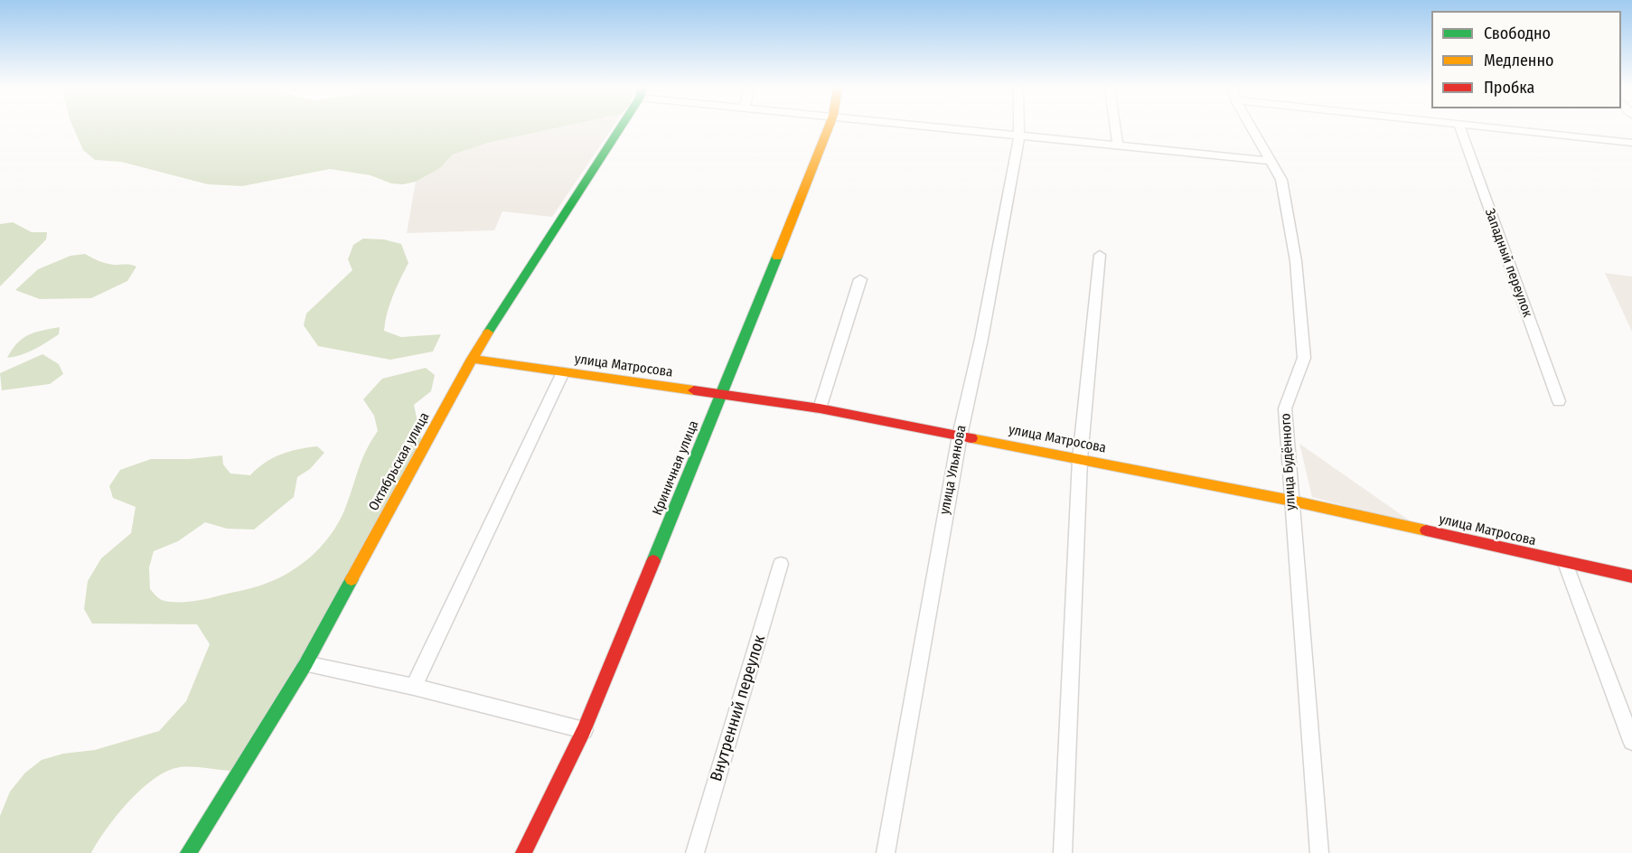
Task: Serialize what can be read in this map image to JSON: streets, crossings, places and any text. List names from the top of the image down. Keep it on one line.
{"streets":{"street":["Западный переулок","улица Матросова","Октябрьская улица","улица Будённого","Криничная улица","улица Ульянова","Внутренний переулок"]},"crossings":[["улица Матросова","Октябрьская улица"],["улица Матросова","улица Будённого"],["улица Матросова","Криничная улица"],["улица Матросова","улица Ульянова"]],"legend":["Свободно","Медленно","Пробка"]}
